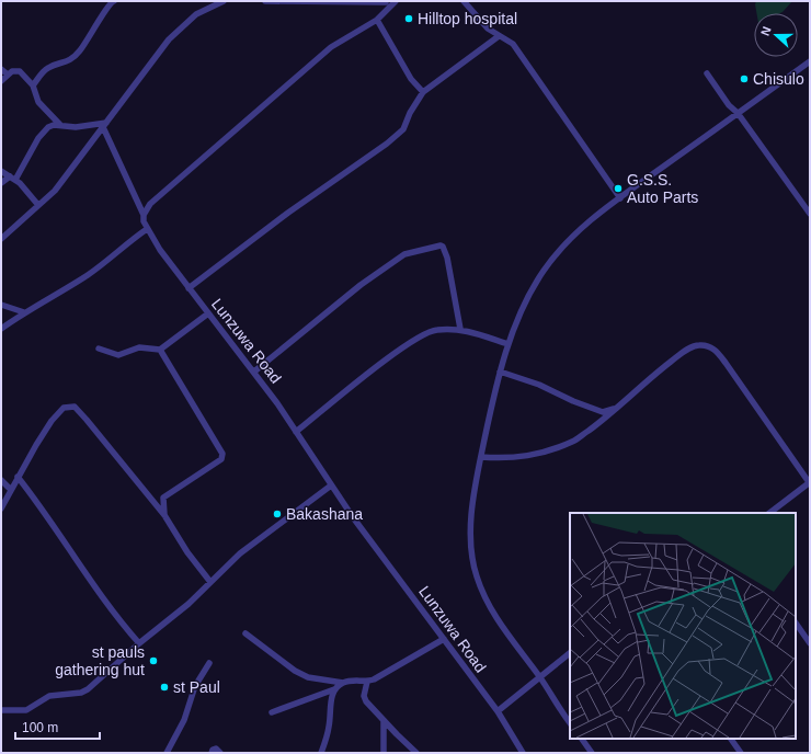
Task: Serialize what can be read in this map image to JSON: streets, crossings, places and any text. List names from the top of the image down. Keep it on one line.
{"streets":{"street":["Lunzuwa Road"]},"places":["Hilltop hospital","Chisulo","G.S.S. Auto Parts","Bakashana","st pauls gathering hut","st Paul"],"scale_bar":"100 m","north":"left"}
